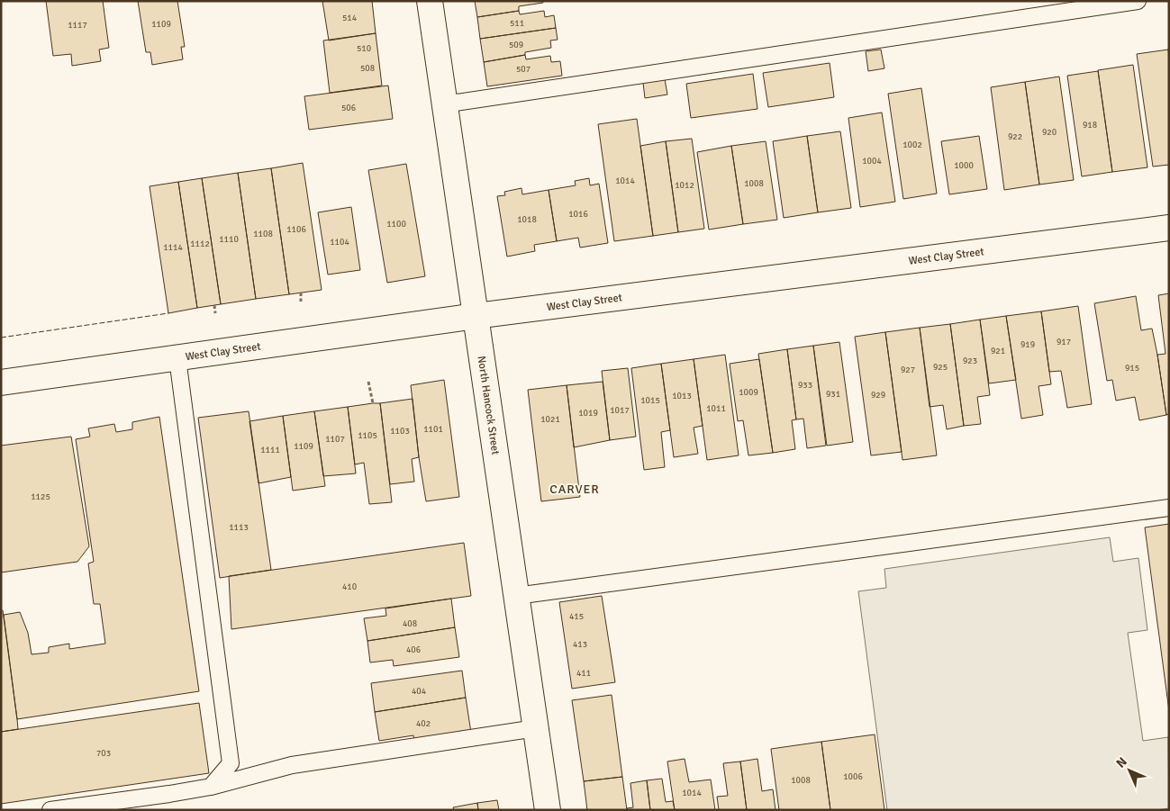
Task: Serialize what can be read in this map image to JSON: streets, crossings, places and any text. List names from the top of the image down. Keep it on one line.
{"streets":{"street":["West Clay Street","North Hancock Street"]},"crossings":[["West Clay Street","North Hancock Street"]],"districts":["CARVER"],"house_numbers":["514","511","1109","1117","509","510","508","507","506","918","920","922","1002","1004","1000","1014","1008","1012","1016","1018","1100","1106","1108","1110","1104","1112","1114","917","919","921","923","925","915","927","933","1009","931","929","1013","1015","1011","1017","1019","1021","1101","1103","1105","1107","1109","1111","1125","1113","410","415","408","413","406","411","404","402","703","1006","1008","1014"],"north":"top left"}
